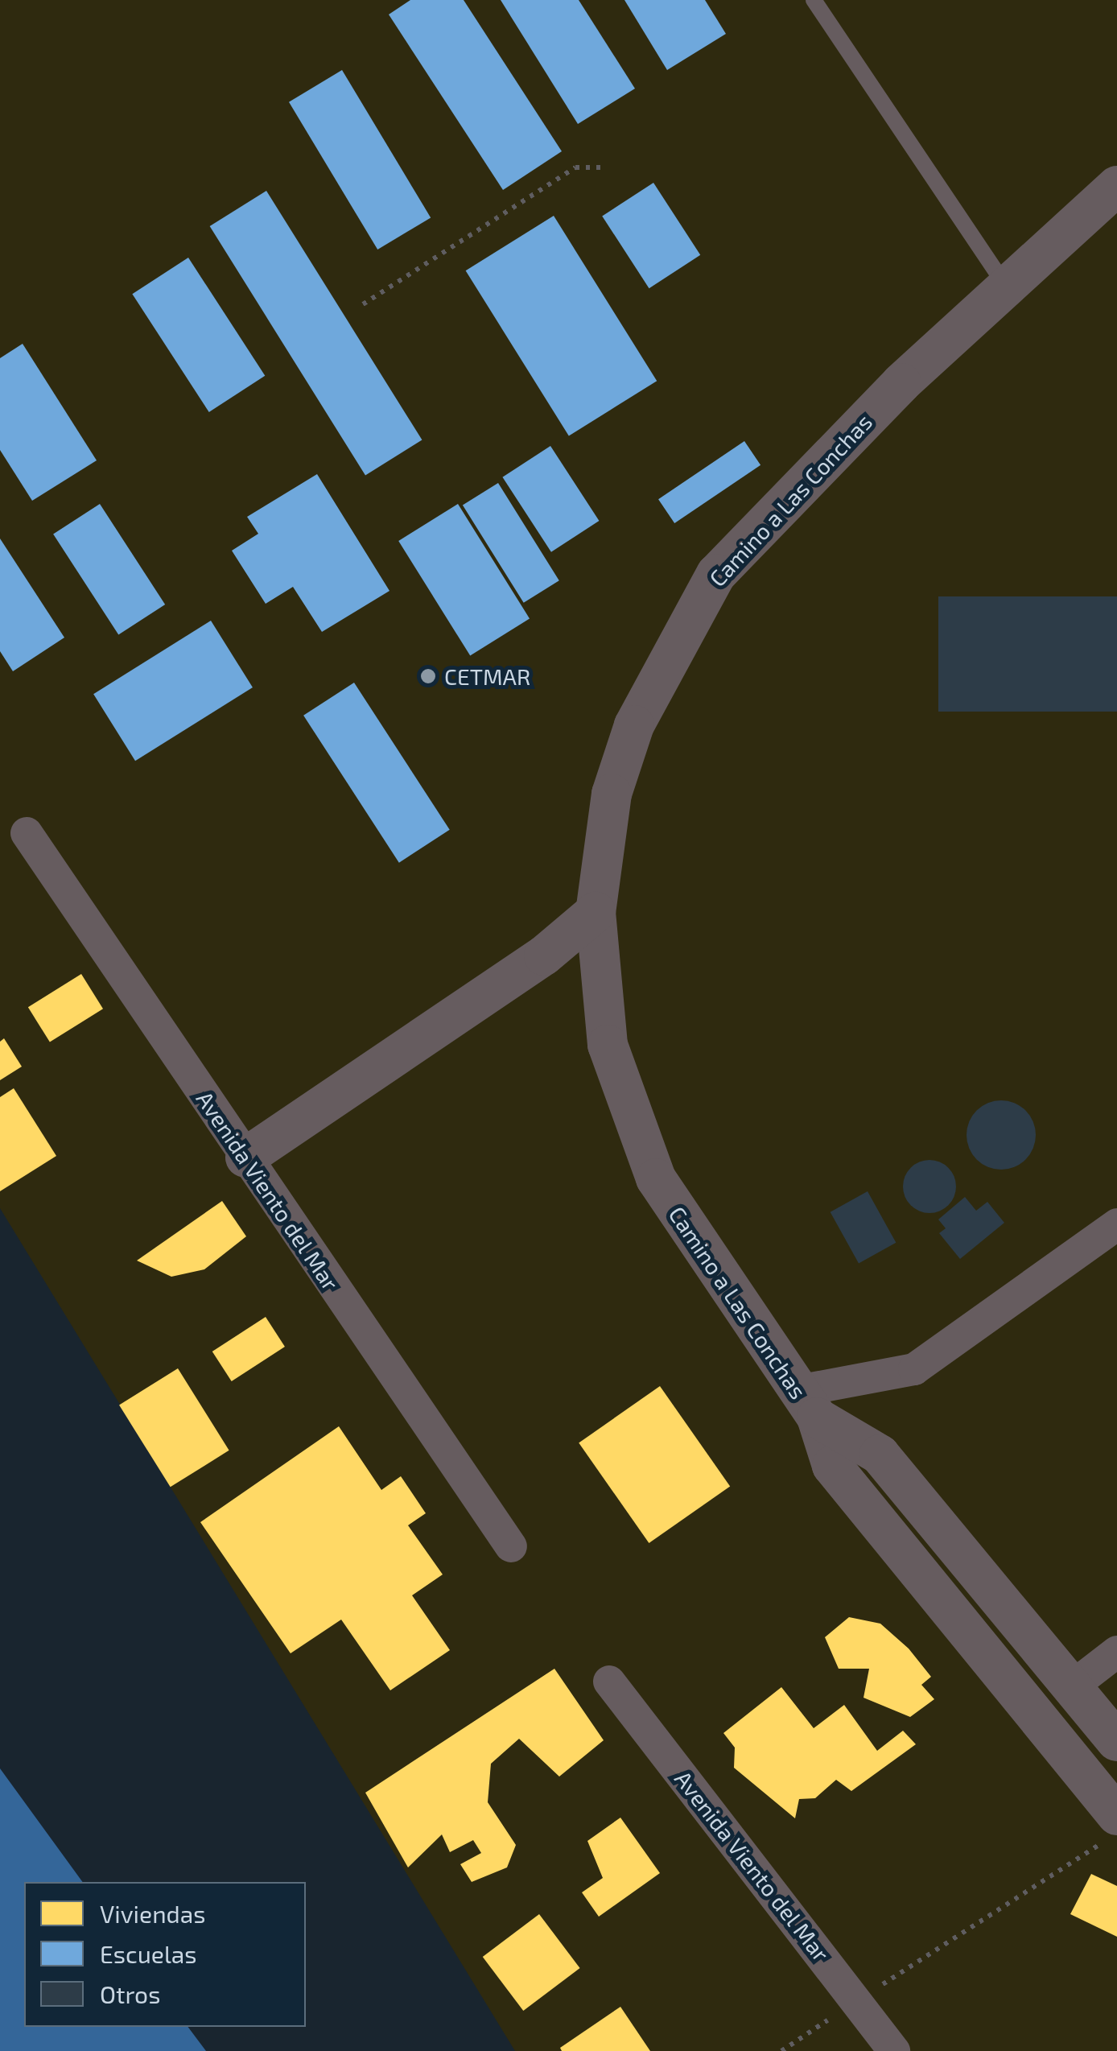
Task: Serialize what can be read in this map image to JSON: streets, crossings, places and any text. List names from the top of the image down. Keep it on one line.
{"streets":{"street":["Camino a Las Conchas","Avenida Viento del Mar"]},"places":["CETMAR"],"legend":["Viviendas","Escuelas","Otros"]}
